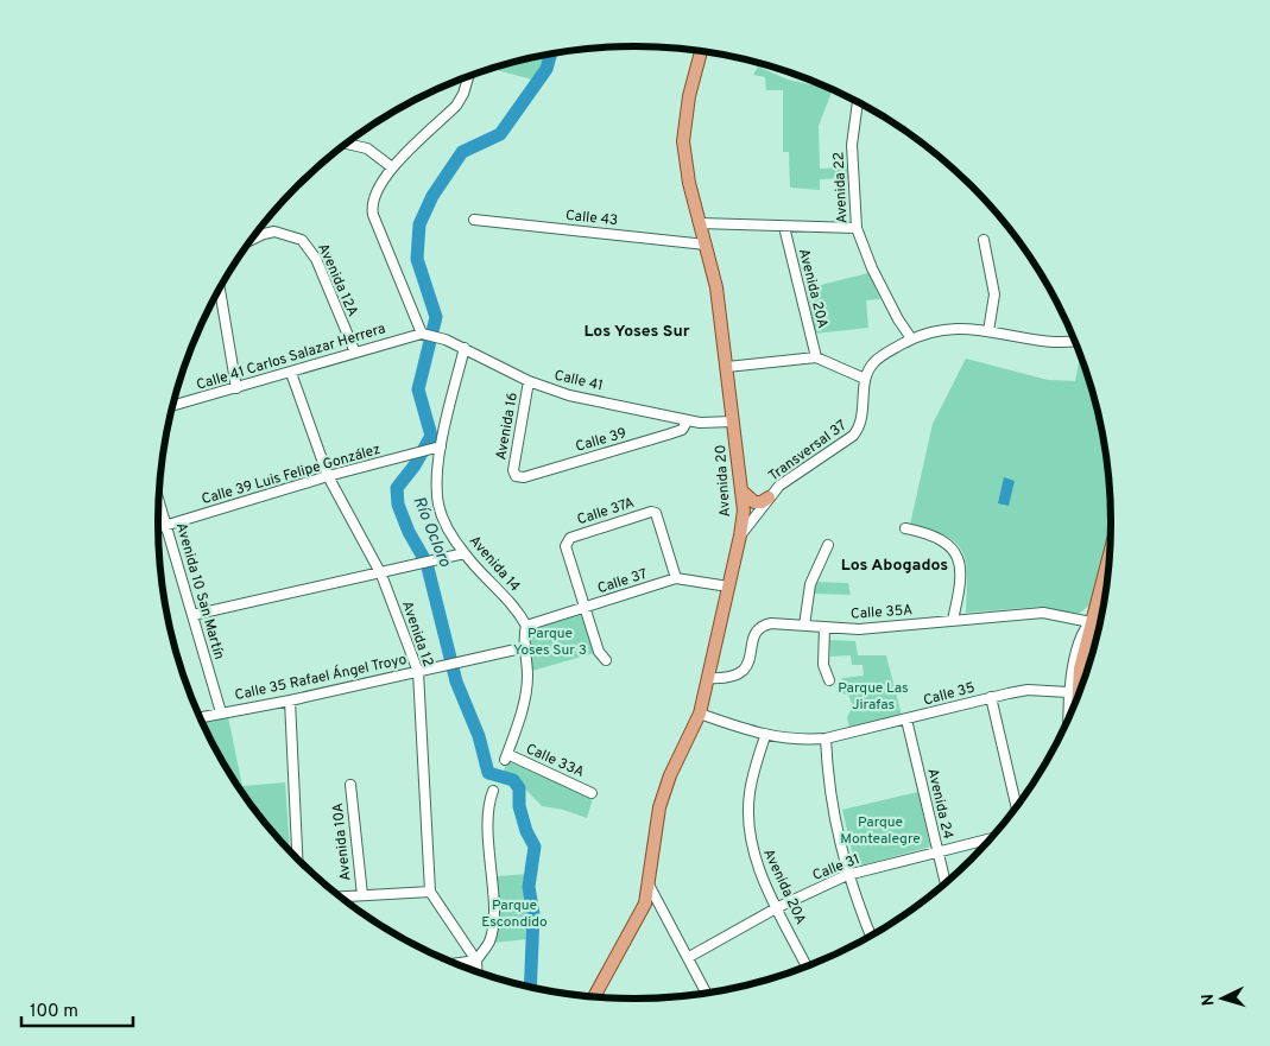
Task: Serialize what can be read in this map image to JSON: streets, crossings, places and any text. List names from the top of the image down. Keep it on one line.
{"streets":{"main road":["Avenida 20"],"street":["Avenida 22","Calle 43","Avenida 12A","Avenida 20A","Calle 41 Carlos Salazar Herrera","Calle 41","Avenida 16","Calle 39","Transversal 37","Calle 39 Luis Felipe González","Calle 37A","Avenida 14","Calle 37","Avenida 10 San Martín","Calle 35A","Avenida 12","Calle 35 Rafael Ángel Troyo","Calle 35","Calle 33A","Avenida 24","Avenida 10A","Calle 31"]},"crossings":[["Calle 43","Avenida 20"],["Avenida 12A","Calle 41 Carlos Salazar Herrera"],["Avenida 20A","Calle 35"],["Avenida 20A","Calle 31"],["Calle 41 Carlos Salazar Herrera","Calle 41"],["Calle 41 Carlos Salazar Herrera","Avenida 12"],["Calle 41","Avenida 16"],["Calle 41","Calle 39"],["Calle 41","Avenida 20"],["Calle 41","Avenida 14"],["Avenida 16","Calle 39"],["Transversal 37","Avenida 20"],["Calle 39 Luis Felipe González","Avenida 14"],["Calle 39 Luis Felipe González","Avenida 10 San Martín"],["Calle 39 Luis Felipe González","Avenida 12"],["Avenida 20","Calle 37"],["Avenida 20","Calle 35A"],["Avenida 20","Calle 35"],["Calle 37A","Calle 37"],["Avenida 14","Calle 37"],["Avenida 10 San Martín","Calle 35 Rafael Ángel Troyo"],["Avenida 12","Calle 35 Rafael Ángel Troyo"],["Calle 35 Rafael Ángel Troyo","Calle 33A"],["Calle 35","Avenida 24"],["Avenida 24","Calle 31"]],"districts":["Los Yoses Sur","Los Abogados"],"water":["Río Ocloro"],"parks":["Parque Yoses Sur 3","Parque Las Jirafas","Parque Montealegre","Parque Escondido"],"scale_bar":"100 m","north":"left"}
